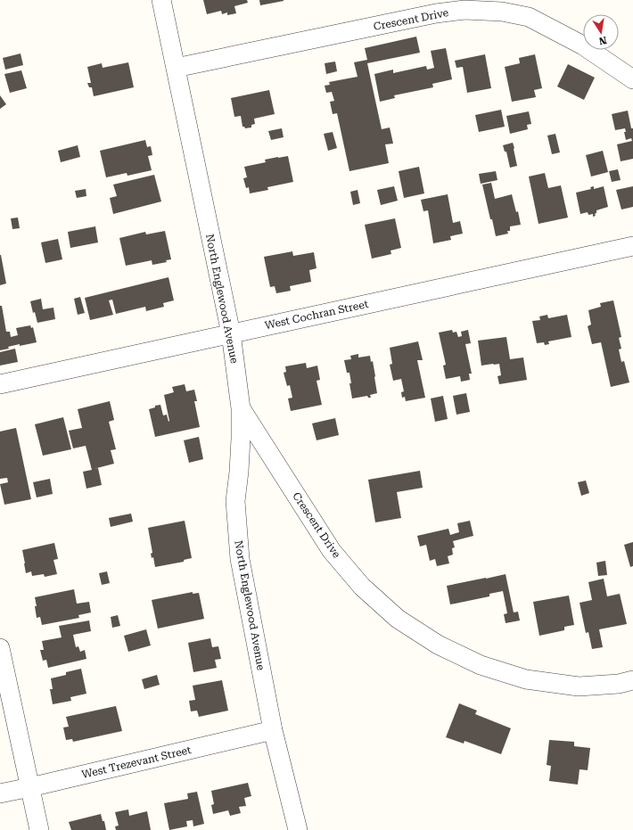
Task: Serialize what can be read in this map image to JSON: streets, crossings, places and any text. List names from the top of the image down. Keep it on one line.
{"streets":{"street":["Crescent Drive","North Englewood Avenue","West Cochran Street","West Trezevant Street"]},"crossings":[["Crescent Drive","North Englewood Avenue"],["North Englewood Avenue","West Cochran Street"],["North Englewood Avenue","West Trezevant Street"]],"north":"bottom"}
